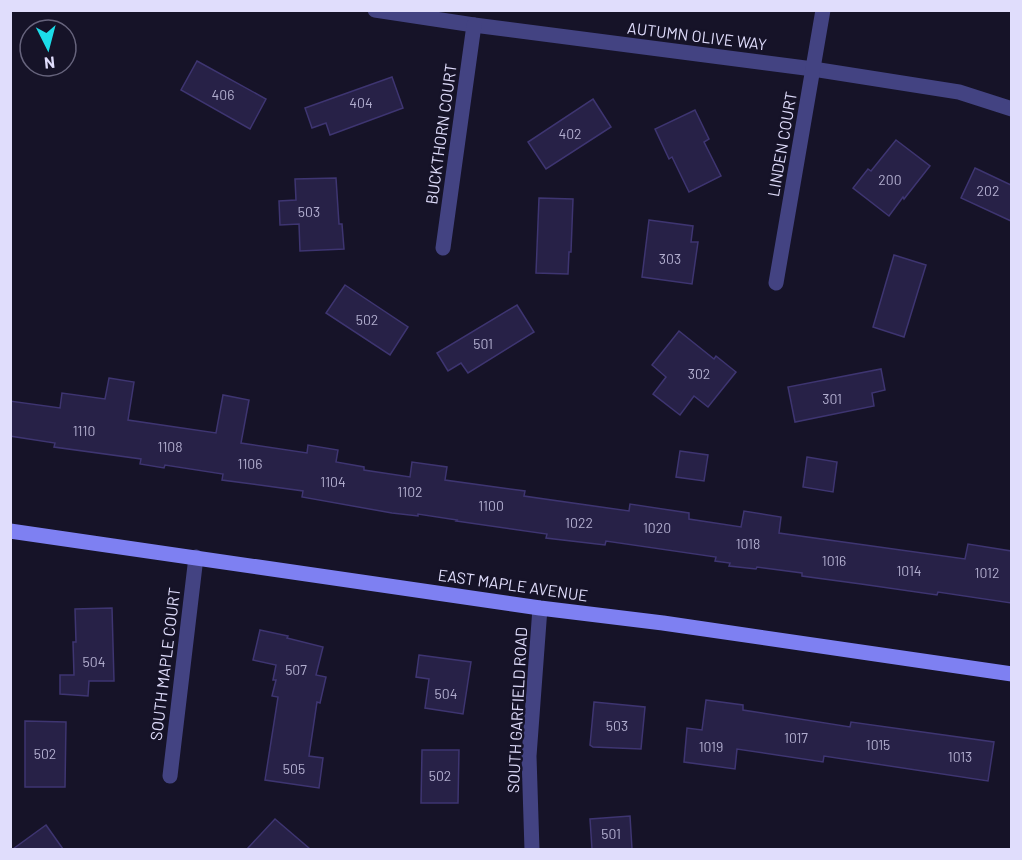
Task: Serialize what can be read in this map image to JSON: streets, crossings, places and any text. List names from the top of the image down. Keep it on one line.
{"streets":{"main road":["EAST MAPLE AVENUE"],"street":["AUTUMN OLIVE WAY","BUCKTHORN COURT","LINDEN COURT","SOUTH MAPLE COURT","SOUTH GARFIELD ROAD"]},"crossings":[["AUTUMN OLIVE WAY","BUCKTHORN COURT"],["AUTUMN OLIVE WAY","LINDEN COURT"],["EAST MAPLE AVENUE","SOUTH MAPLE COURT"],["EAST MAPLE AVENUE","SOUTH GARFIELD ROAD"]],"house_numbers":["406","404","402","200","202","503","303","502","501","302","301","1110","1108","1106","1104","1102","1100","1022","1020","1018","1016","1014","1012","504","507","504","503","1017","1015","1019","502","1013","505","502","501"],"north":"bottom"}
